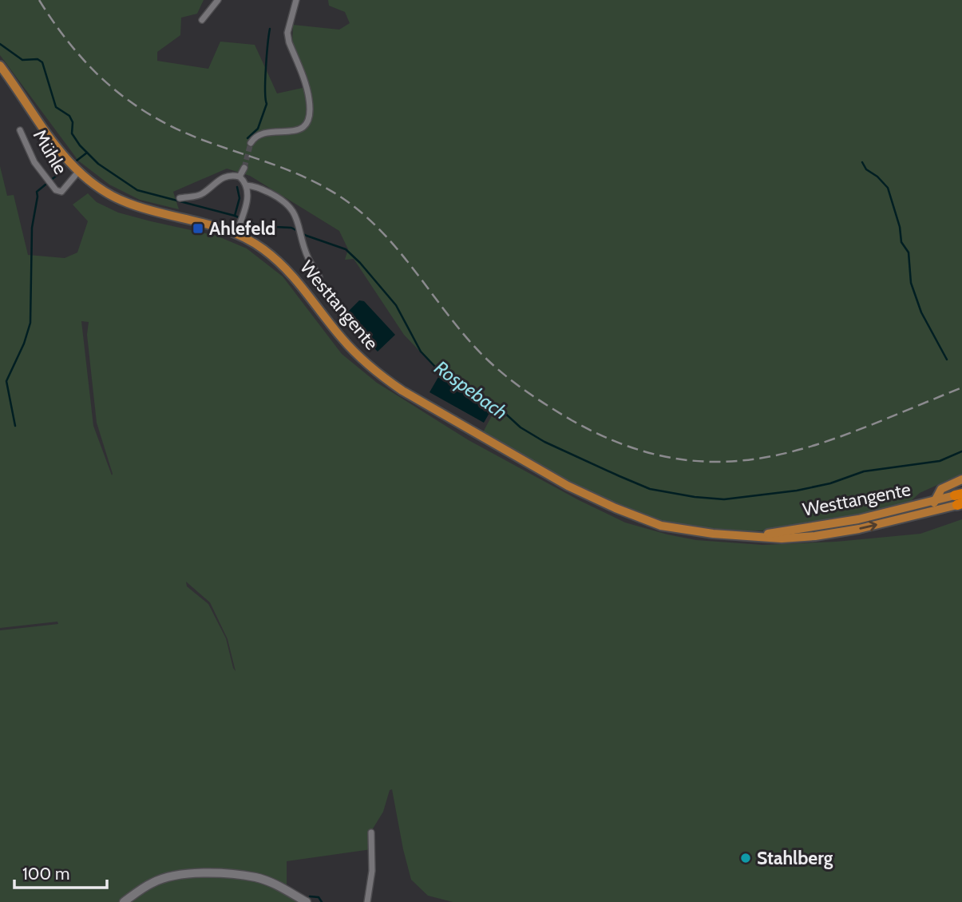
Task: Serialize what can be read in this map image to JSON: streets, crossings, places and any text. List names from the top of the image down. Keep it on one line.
{"streets":{"main road":["Westtangente"],"street":["Mühle"]},"crossings":[["Mühle","Westtangente"]],"water":["Rospebach"],"places":{"transit":["Ahlefeld"],"other":["Stahlberg"]},"scale_bar":"100 m"}
